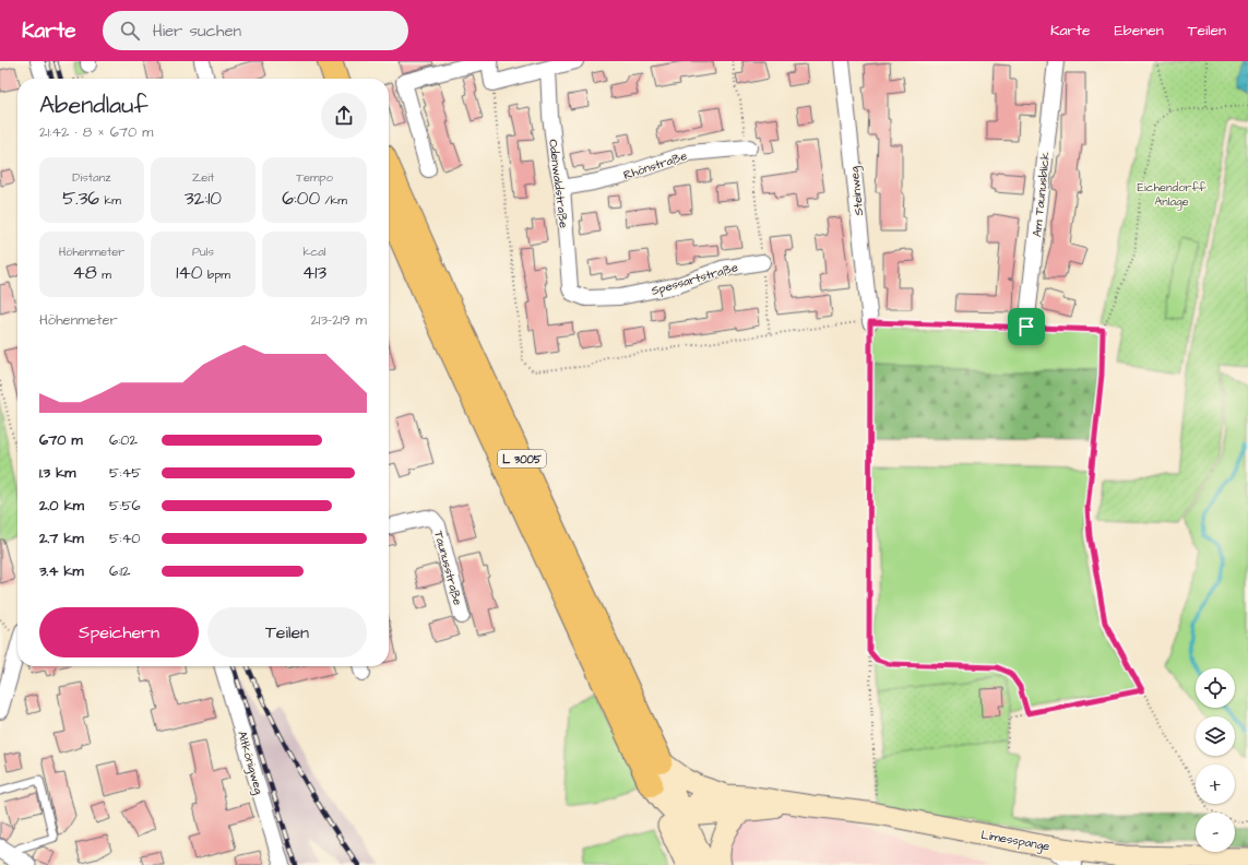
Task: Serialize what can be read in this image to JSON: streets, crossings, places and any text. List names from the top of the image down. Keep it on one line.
{"streets":{"highway":["L 3005"],"main road":["Limesspange"],"street":["Rhönstraße","Odenwaldstraße","Steinweg","Am Taunusblick","Spessartstraße","Taunusstraße","Altkönigweg"]},"crossings":[["Rhönstraße","Odenwaldstraße"],["Odenwaldstraße","Spessartstraße"]],"parks":["Eichendorff Anlage"],"page":{"header":"Karte","search":"Hier suchen","nav":["Karte","Ebenen","Teilen"],"heading":["Abendlauf","21:42 · 8 × 670 m"],"stats":[["Distanz","5.36 km"],["Zeit","32:10"],["Tempo","6:00 /km"],["Höhenmeter","48 m"],["Puls","140 bpm"],["kcal","413"]],"chart":["Höhenmeter","213–219 m"],"list":[{"name":"670 m","note":"6:02"},{"name":"1.3 km","note":"5:45"},{"name":"2.0 km","note":"5:56"},{"name":"2.7 km","note":"5:40"},{"name":"3.4 km","note":"6:12"}],"buttons":["Speichern","Teilen"],"map_buttons":["+","−"]}}
